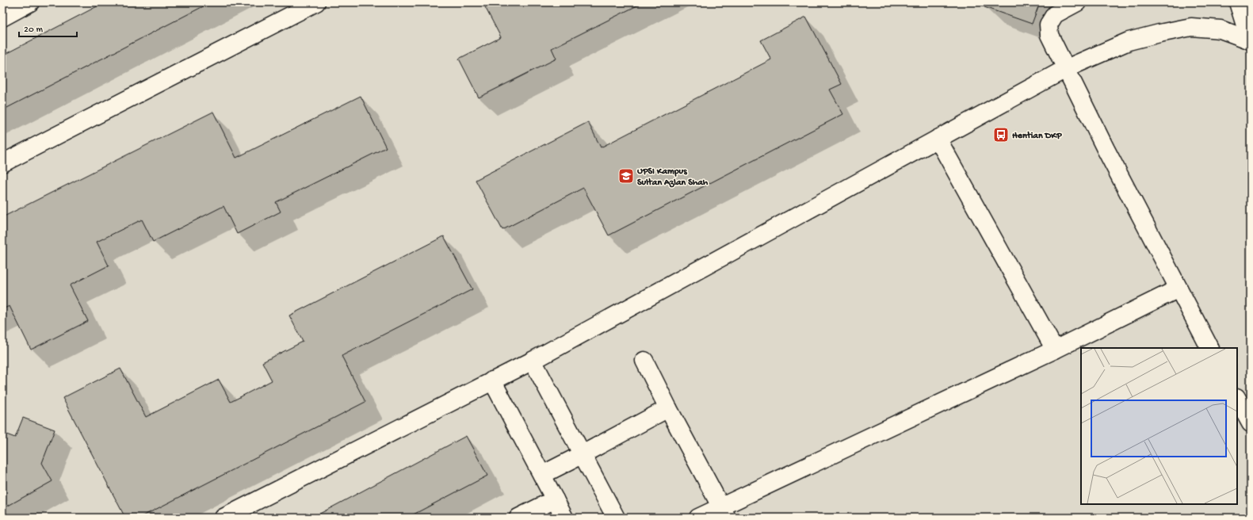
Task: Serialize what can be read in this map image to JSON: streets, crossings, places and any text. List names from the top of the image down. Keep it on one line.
{"places":{"bus stop":["Hentian DKP"],"school or university":["UPSI Kampus Sultan Azlan Shah"]},"scale_bar":"20 m"}
